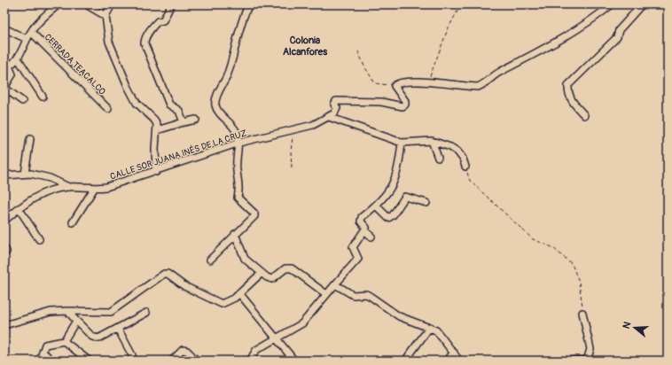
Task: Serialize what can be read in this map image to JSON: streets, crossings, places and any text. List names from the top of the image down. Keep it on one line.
{"streets":{"street":["CERRADA TEACALCO","CALLE SOR JUANA INÉS DE LA CRUZ"]},"districts":["Colonia Alcanfores"],"north":"left"}
